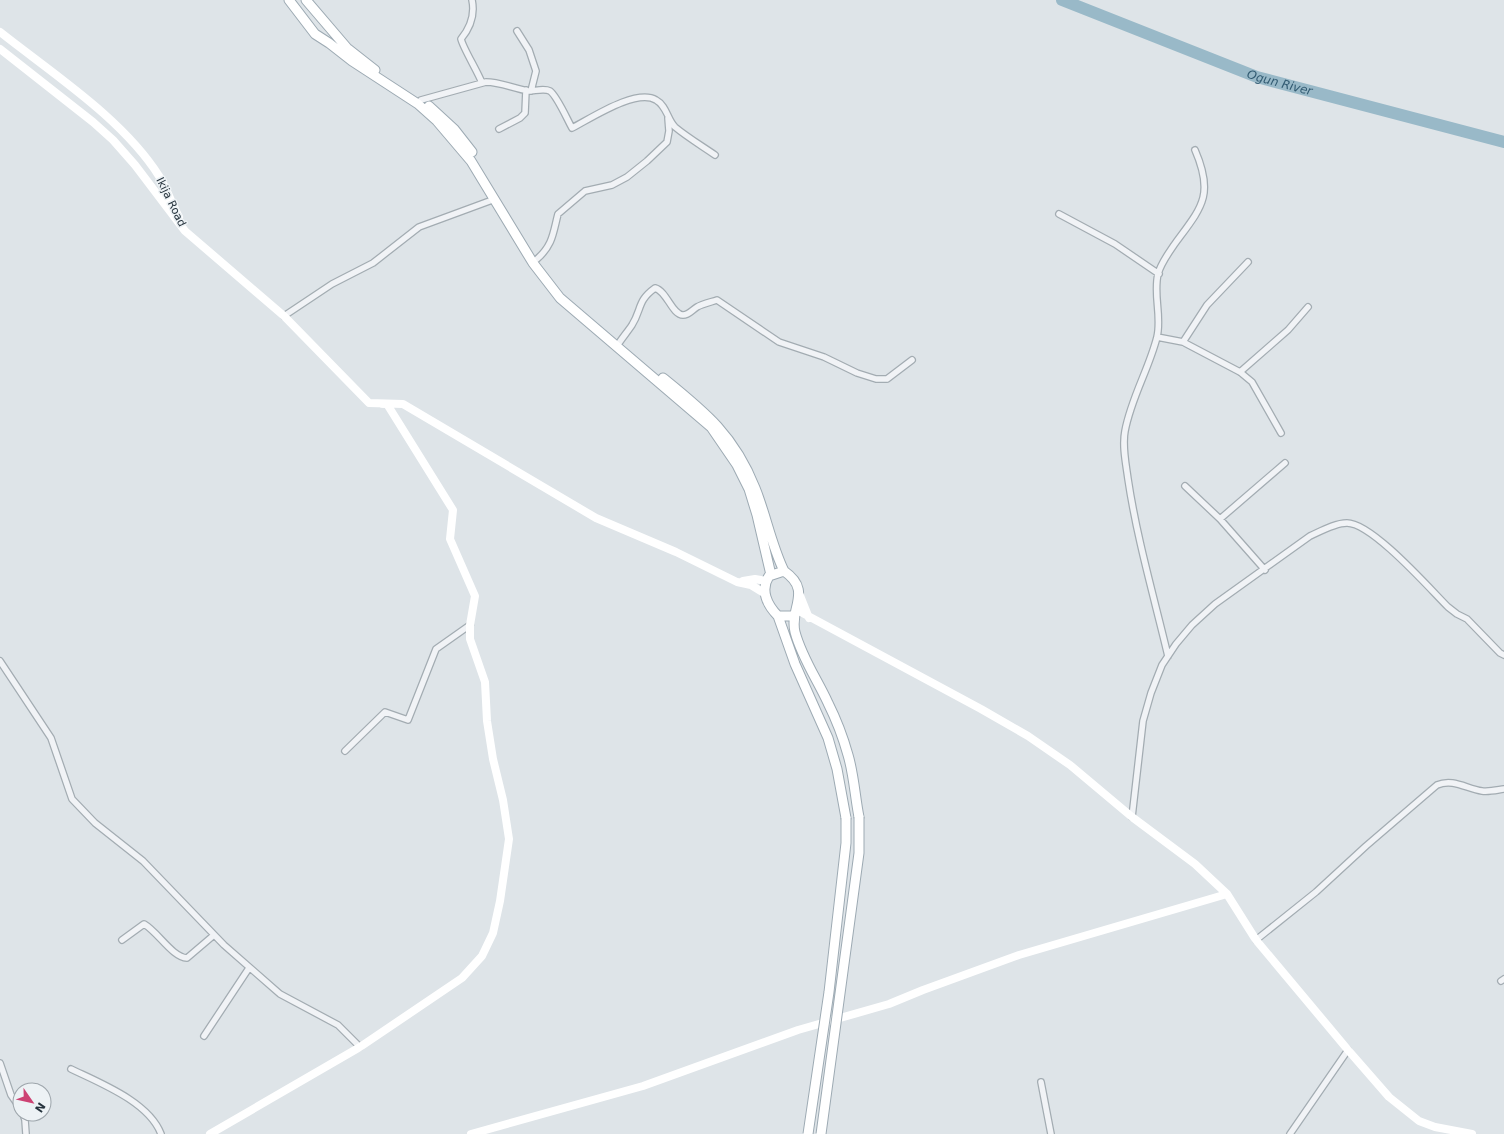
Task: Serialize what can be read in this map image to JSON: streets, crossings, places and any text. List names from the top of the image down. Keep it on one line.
{"streets":{"street":["Ikija Road"]},"water":["Ogun River"],"north":"bottom right"}
